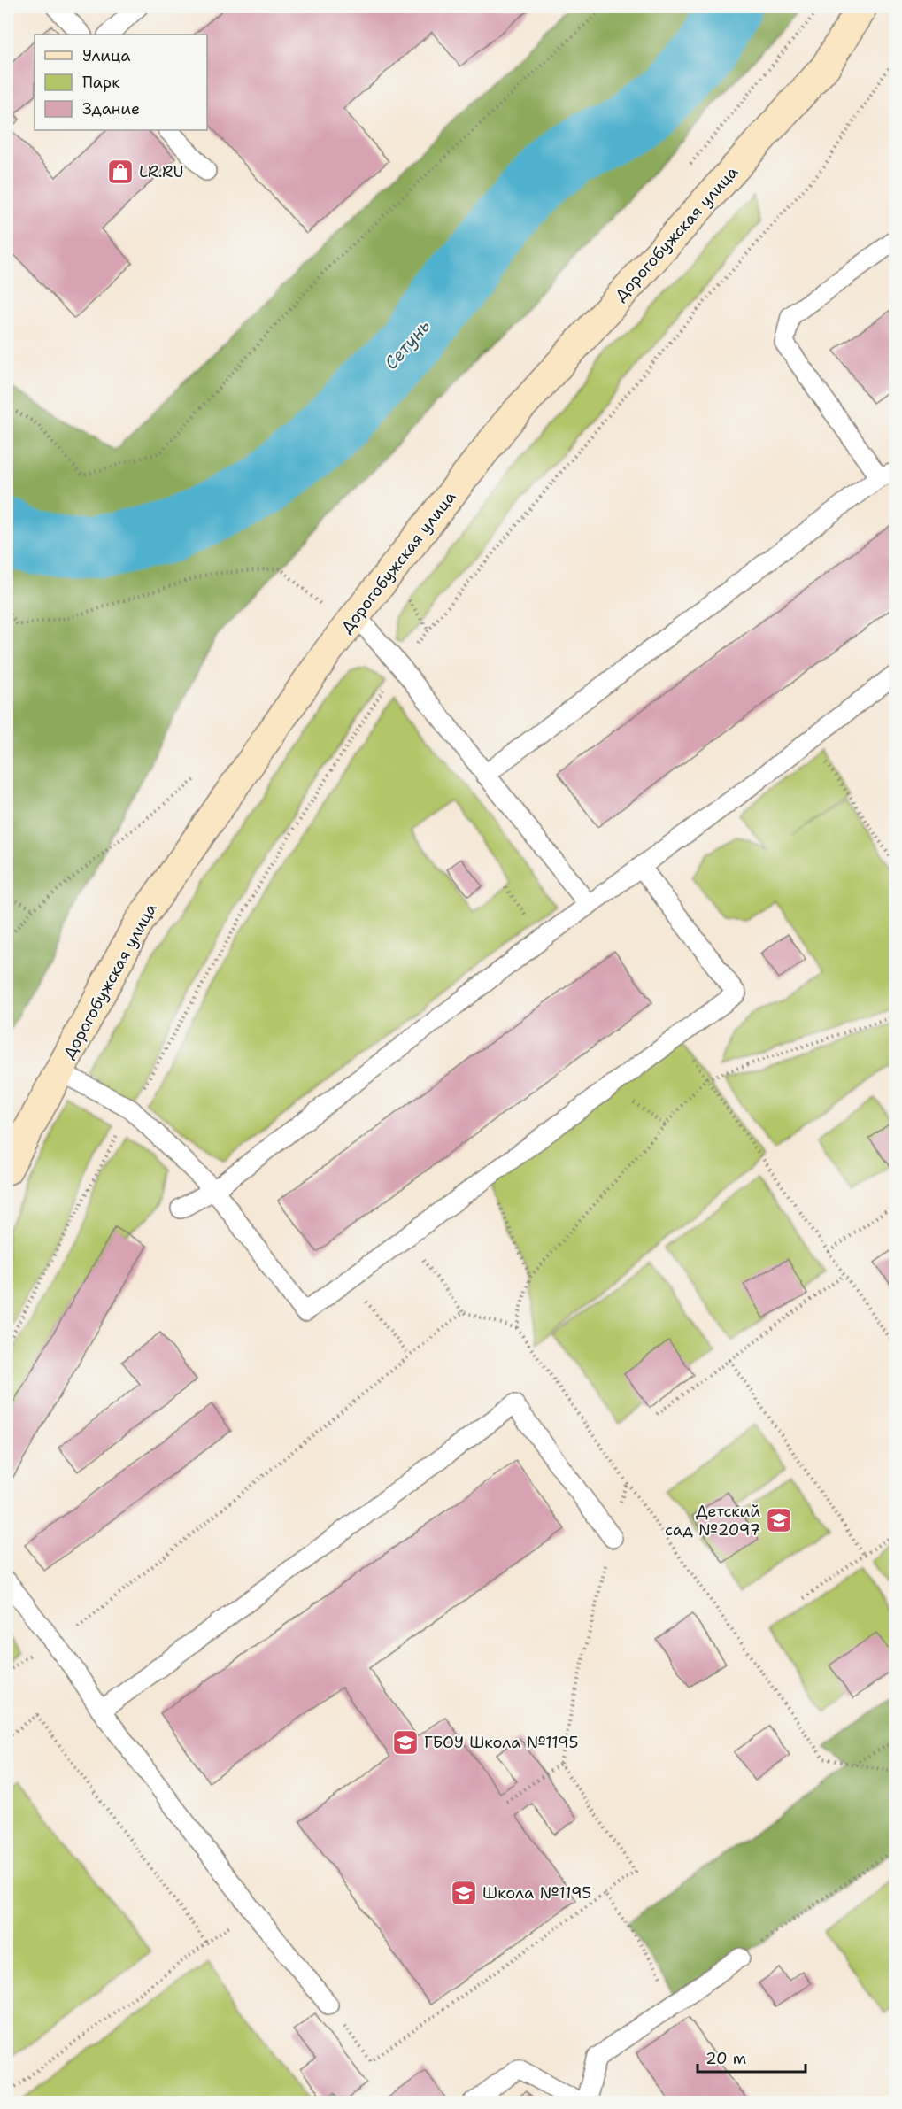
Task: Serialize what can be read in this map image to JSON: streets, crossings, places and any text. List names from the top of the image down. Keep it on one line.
{"streets":{"street":["Дорогобужская улица"]},"water":["Сетунь"],"places":{"shop":["LR.RU"],"school or university":["Детский сад №2097","ГБОУ Школа №1195","Школа №1195"]},"legend":["Улица","Парк","Здание"],"scale_bar":"20 m"}
